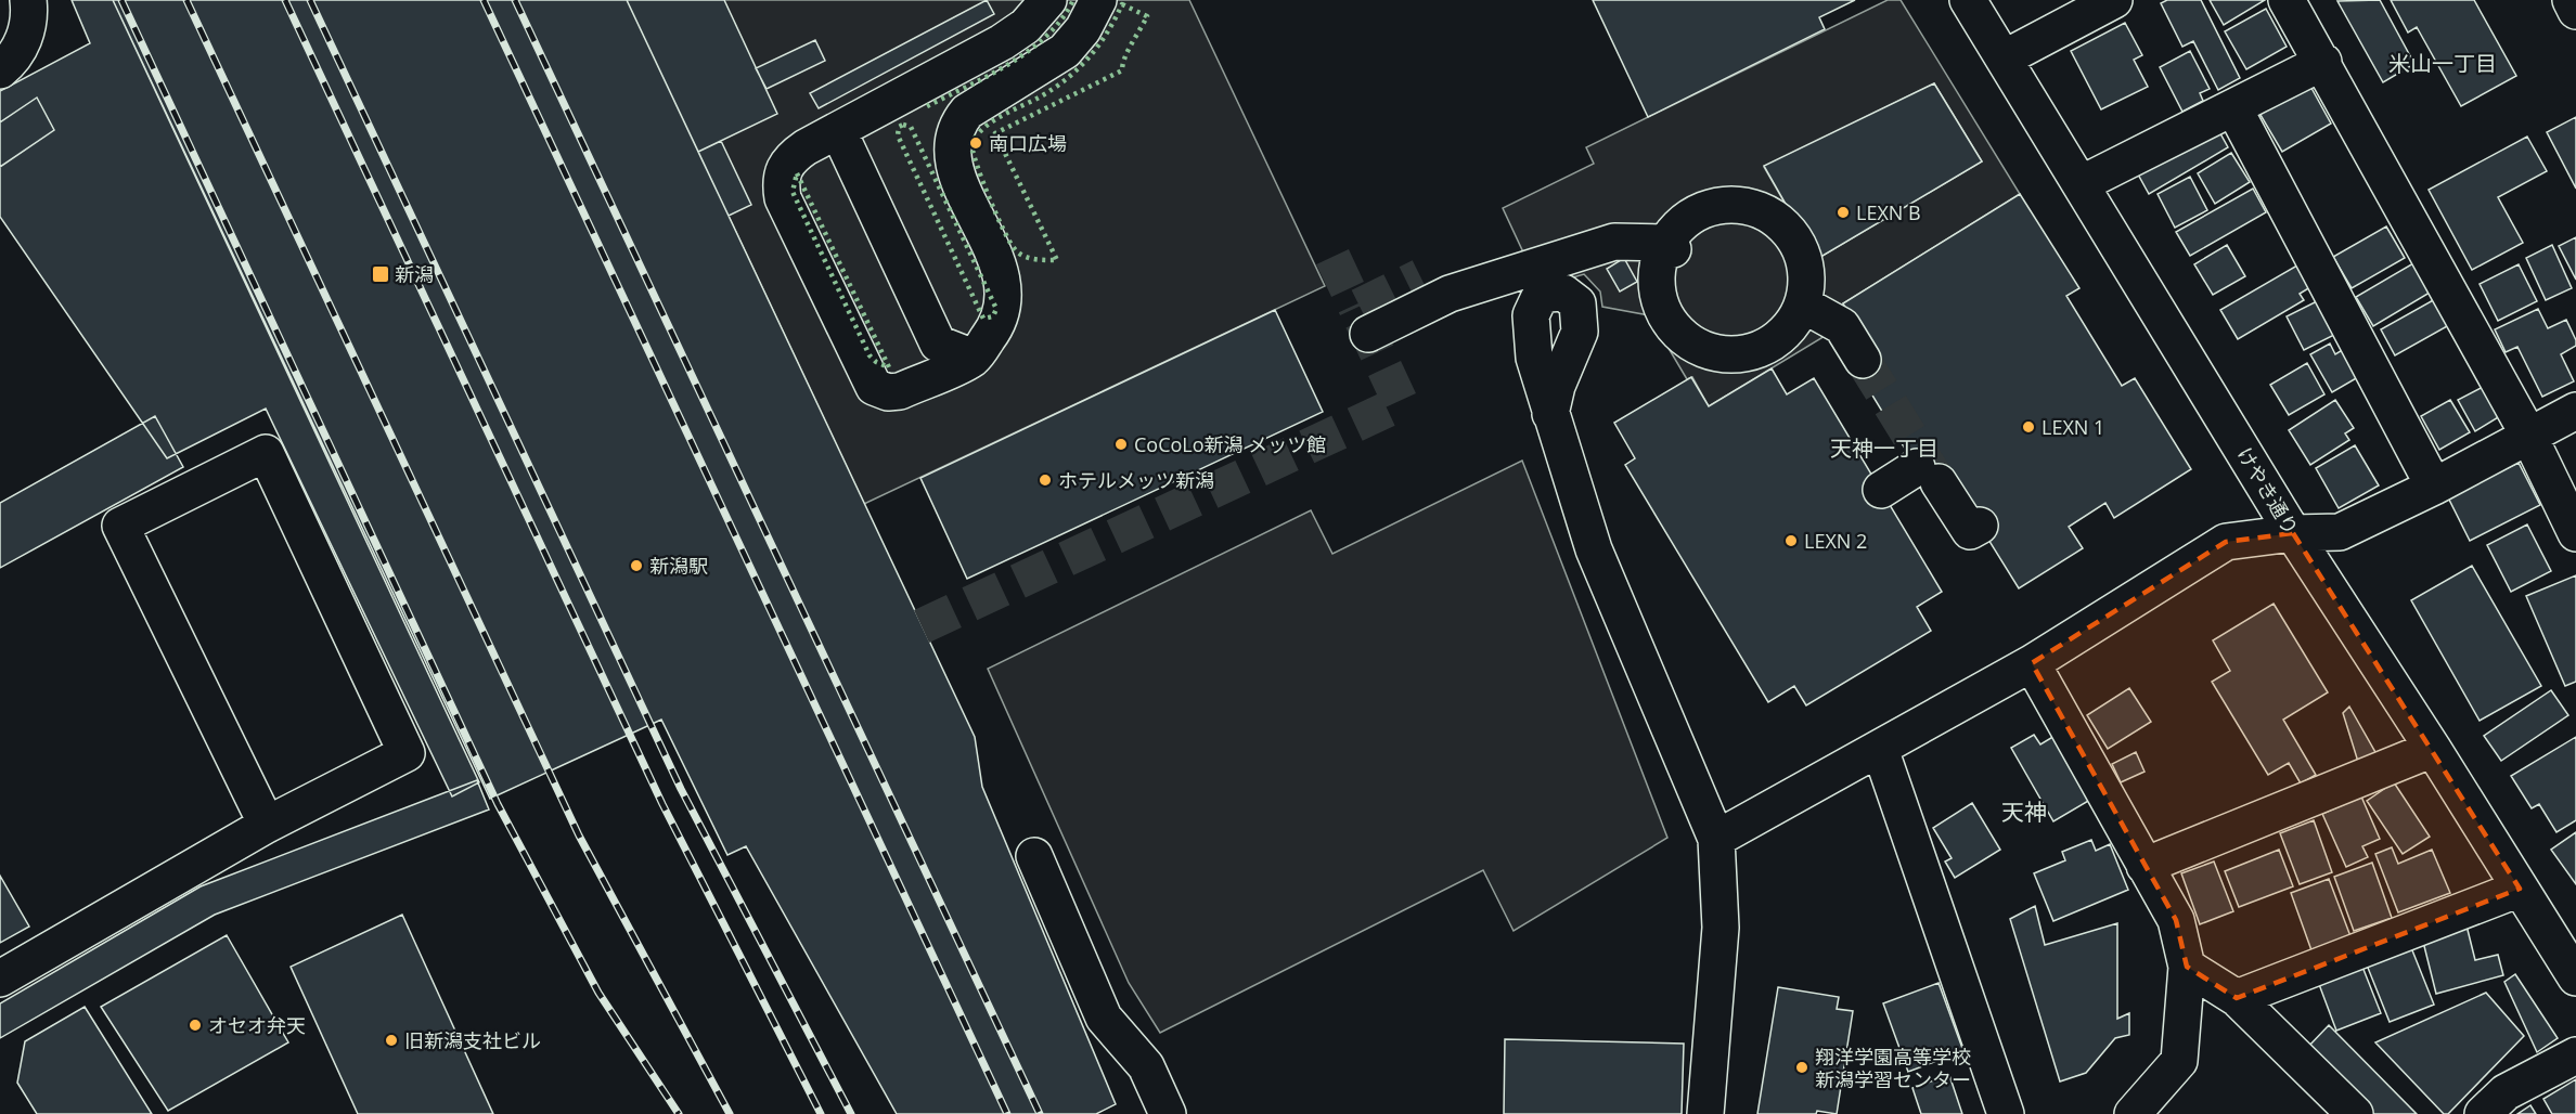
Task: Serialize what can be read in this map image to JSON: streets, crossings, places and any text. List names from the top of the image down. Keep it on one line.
{"streets":{"street":["けやき通り"]},"districts":["米山一丁目","天神一丁目","天神"],"places":{"other":["南口広場","LEXN B","LEXN 1","CoCoLo新潟 メッツ館","ホテルメッツ新潟","LEXN 2","新潟駅","オセオ弁天","旧新潟支社ビル","翔洋学園高等学校 新潟学習センター"],"transit":["新潟"]}}
